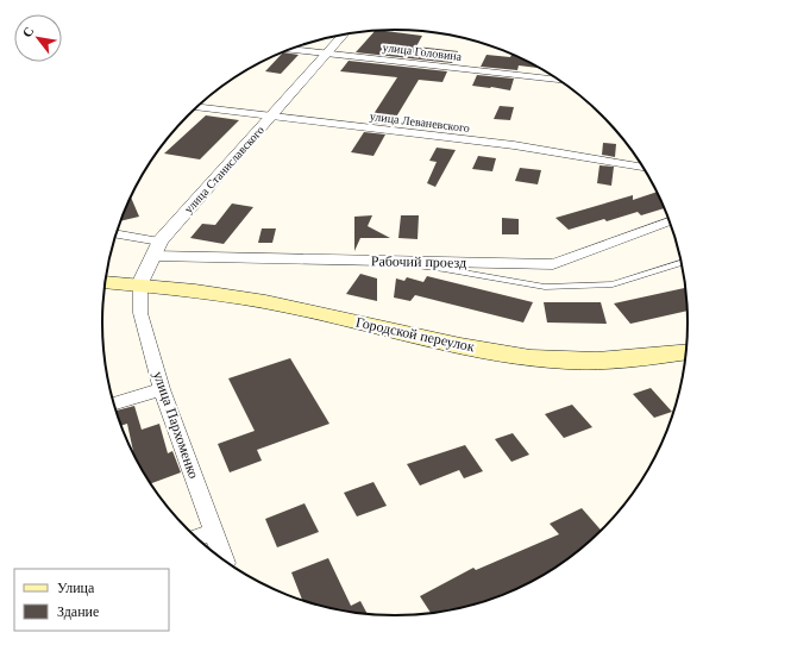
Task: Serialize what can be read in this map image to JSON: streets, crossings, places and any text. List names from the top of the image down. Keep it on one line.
{"streets":{"main road":["Городской переулок"],"street":["улица Головина","улица Леваневского","улица Станиславского","Рабочий проезд","улица Пархоменко"]},"crossings":[["улица Головина","улица Станиславского"],["улица Леваневского","улица Станиславского"],["улица Станиславского","Рабочий проезд"],["улица Станиславского","Городской переулок"],["улица Станиславского","улица Пархоменко"],["Городской переулок","улица Пархоменко"]],"legend":["Улица","Здание"],"north":"top left"}
